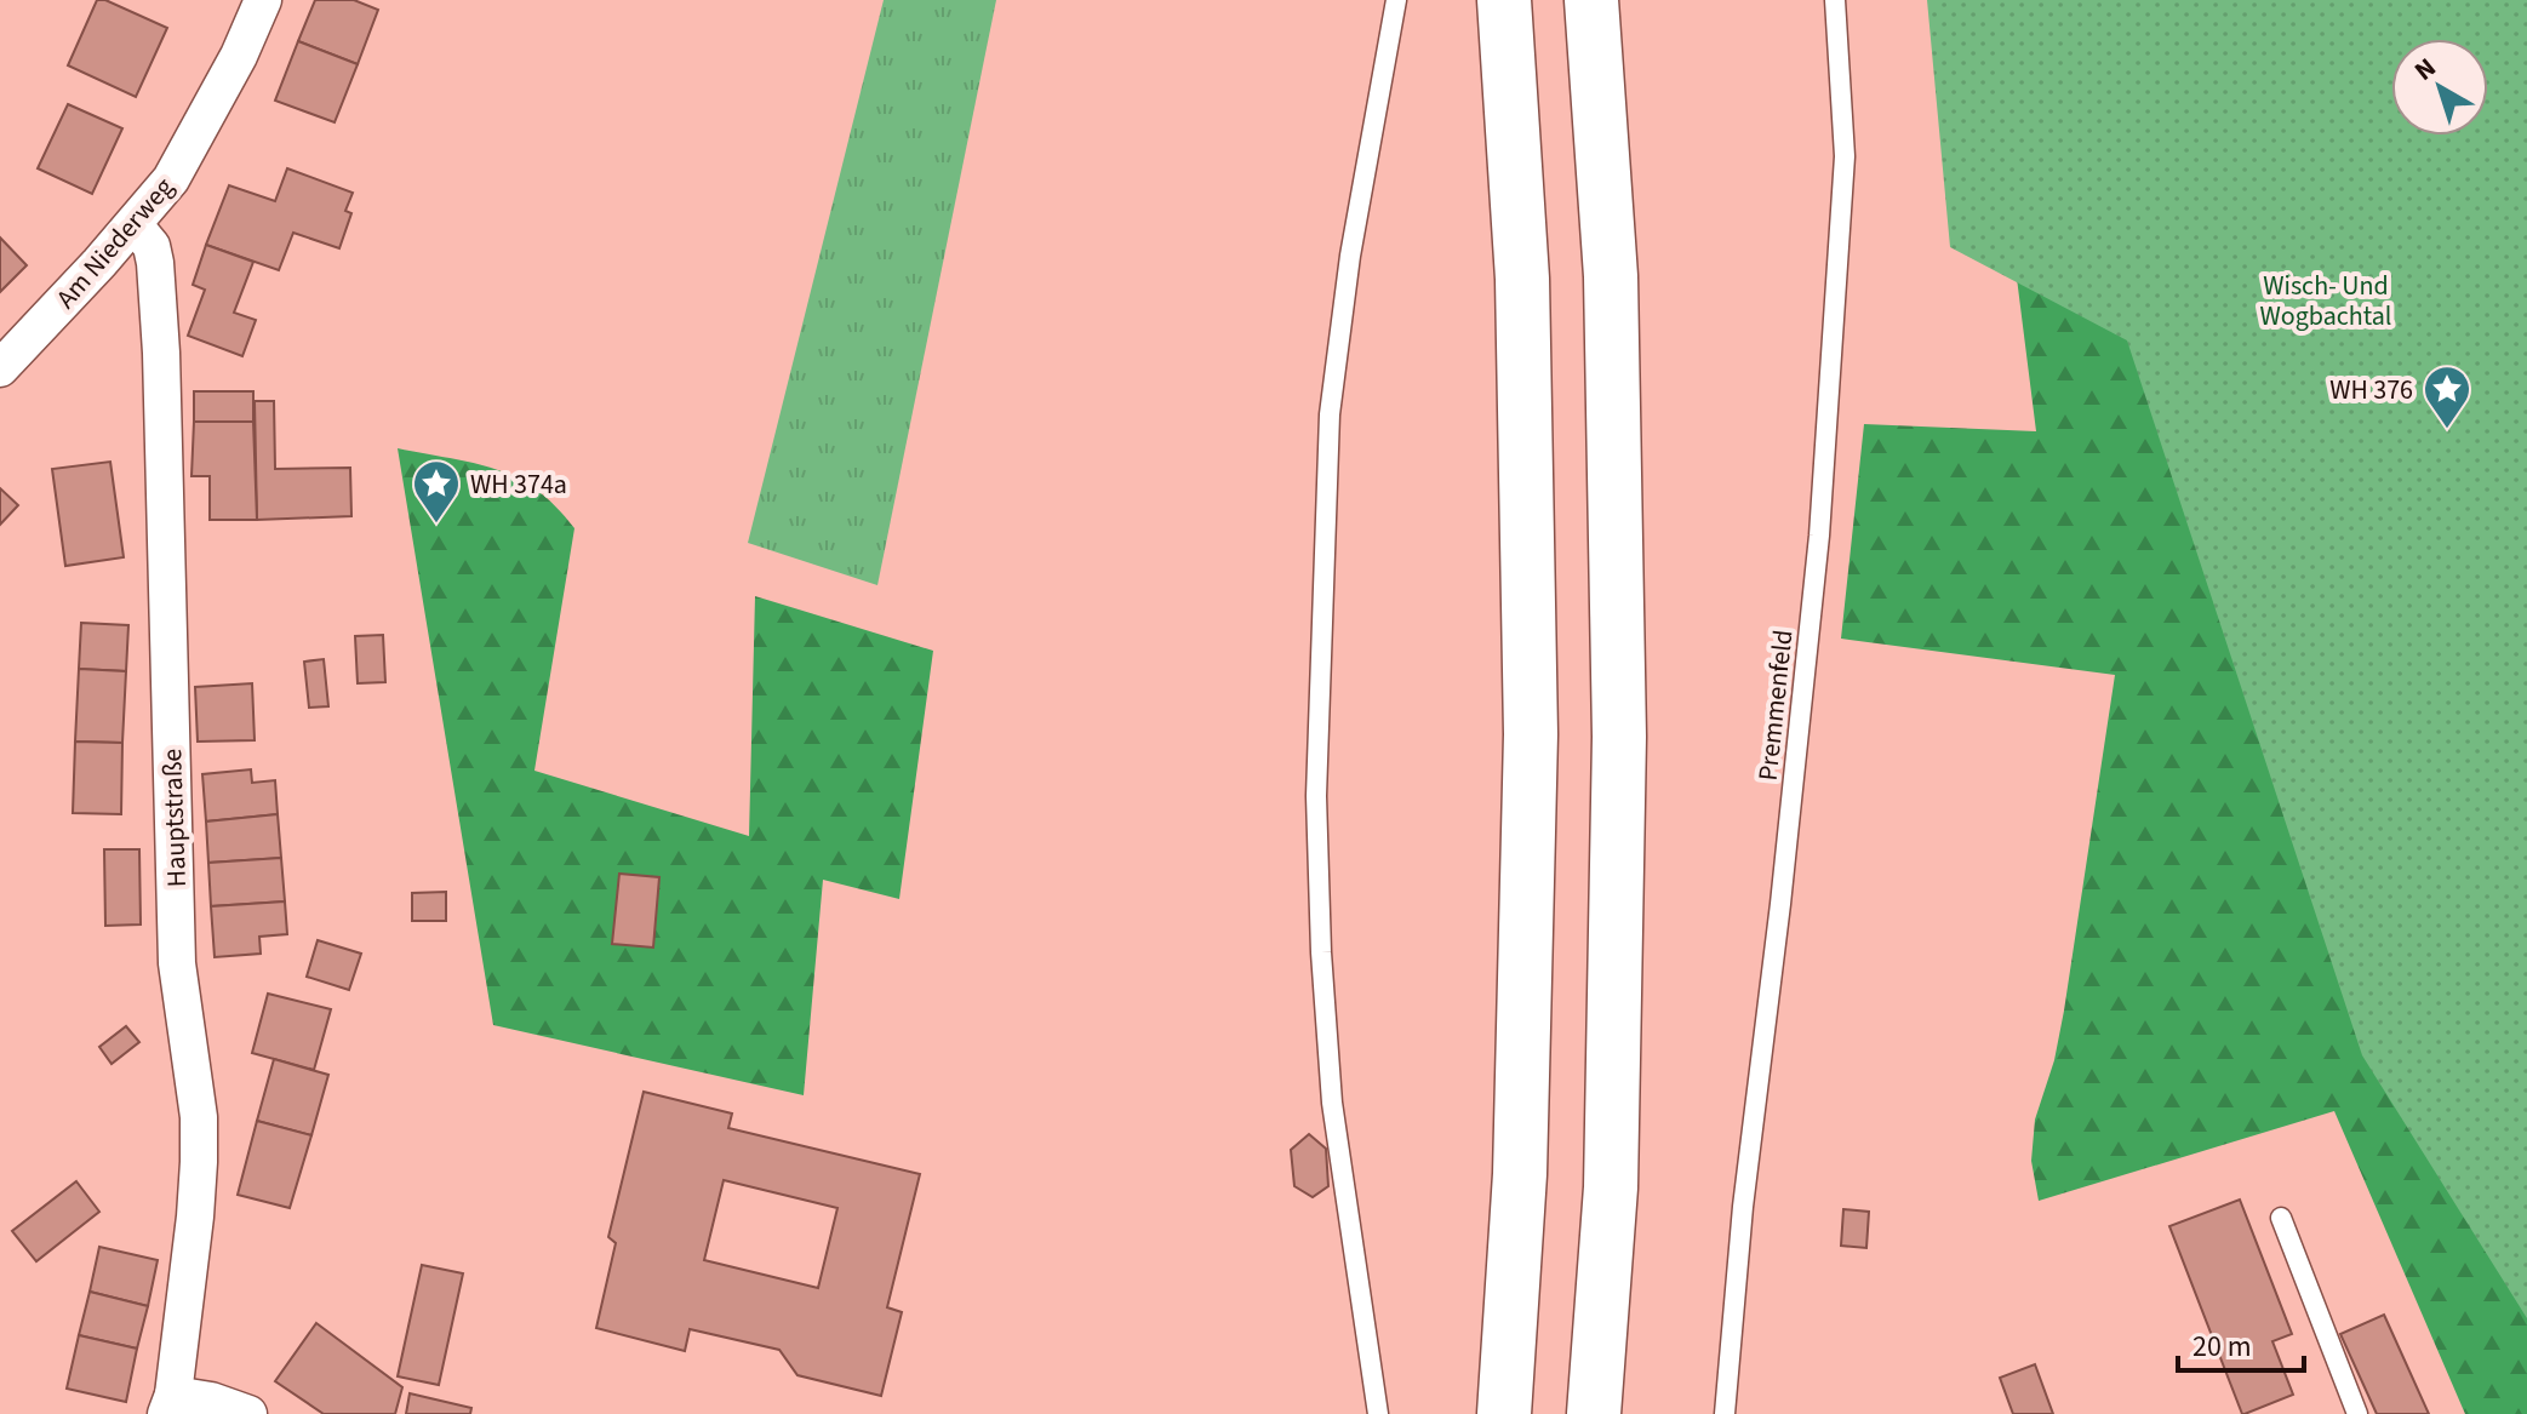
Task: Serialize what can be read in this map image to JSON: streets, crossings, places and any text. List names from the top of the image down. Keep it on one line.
{"streets":{"street":["Am Niederweg","Hauptstraße"],"lane":["Premmenfeld"]},"crossings":[["Am Niederweg","Hauptstraße"]],"parks":["Wisch- Und Wogbachtal"],"places":{"place":["WH 376","WH 374a"]},"scale_bar":"20 m","north":"top left"}
